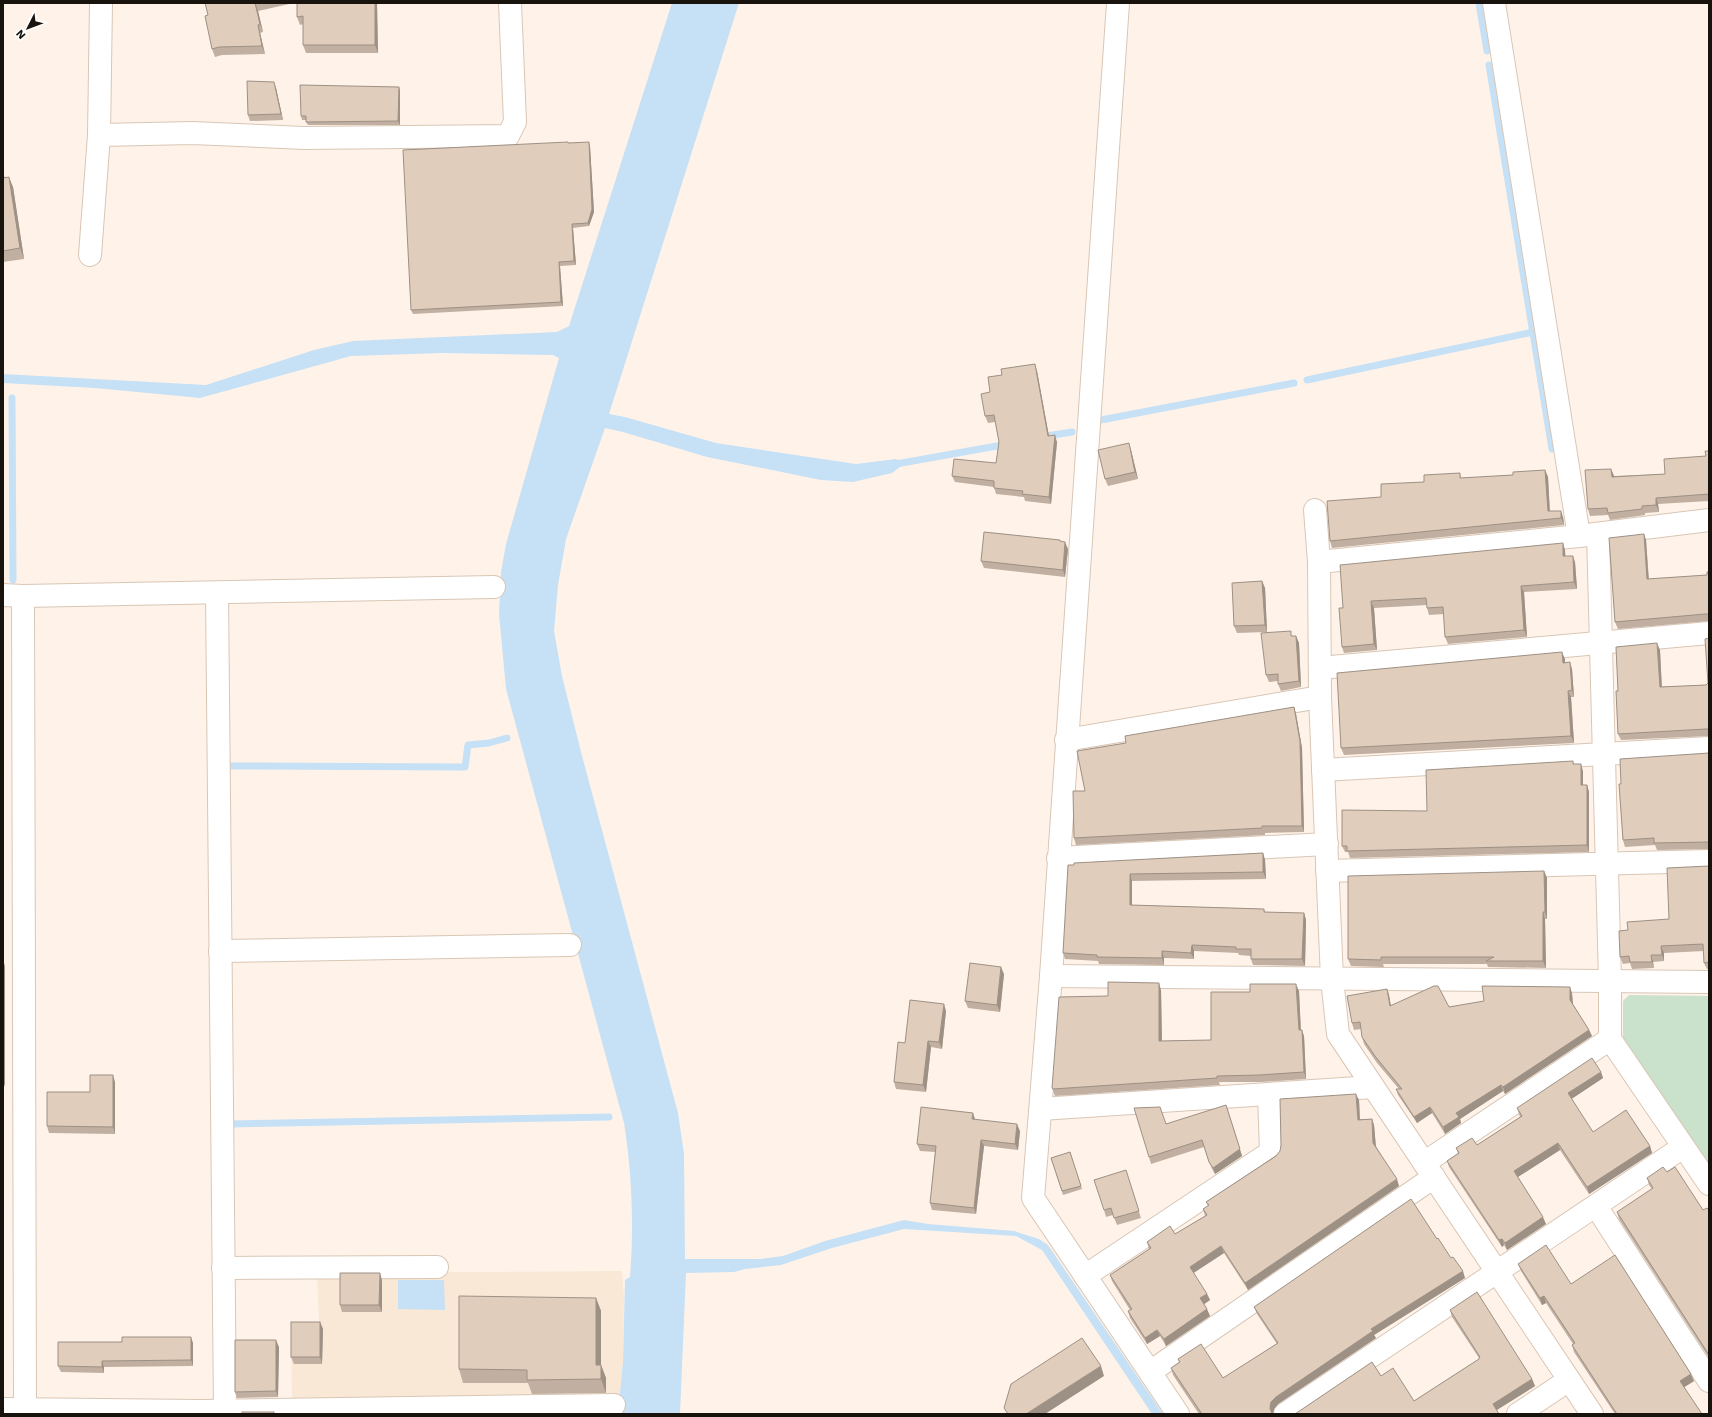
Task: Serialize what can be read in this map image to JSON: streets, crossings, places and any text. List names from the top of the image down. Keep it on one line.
{"north":"bottom left"}
